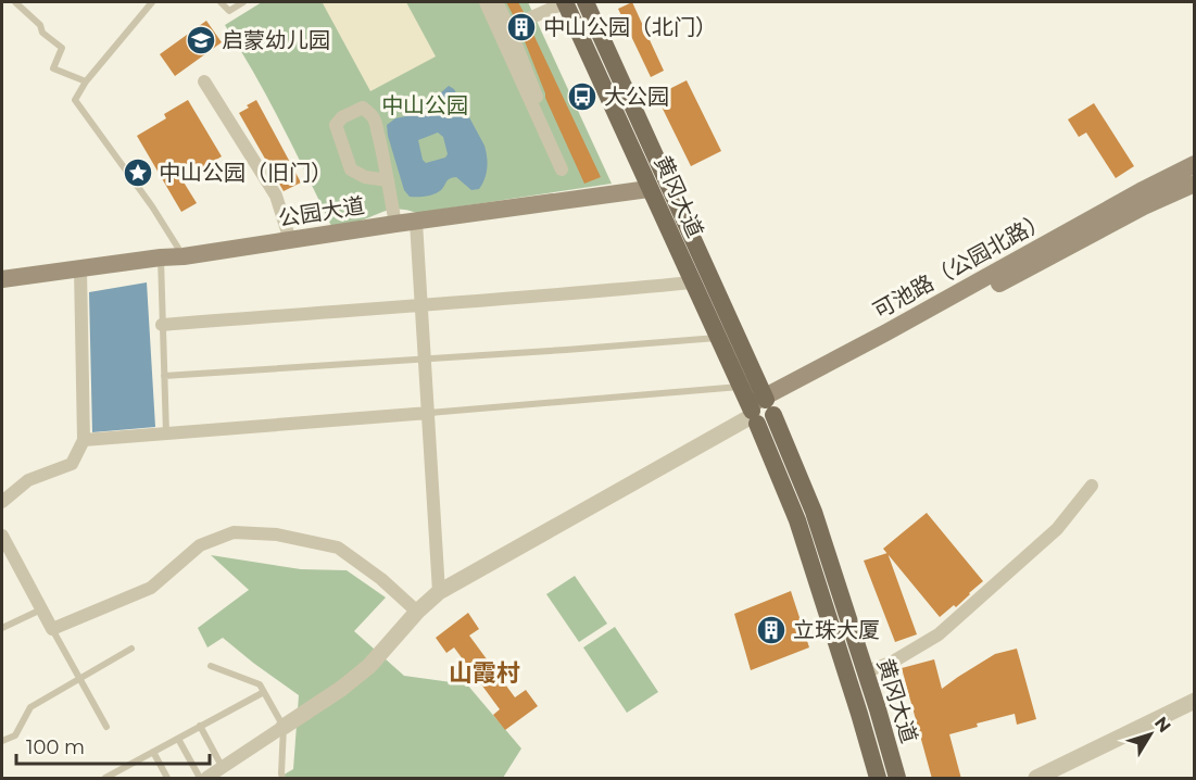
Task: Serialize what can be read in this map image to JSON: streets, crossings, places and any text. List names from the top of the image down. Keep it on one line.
{"streets":{"main road":["黄冈大道","公园大道","可池路（公园北路）"]},"crossings":[["黄冈大道","可池路（公园北路）"]],"districts":["山霞村"],"parks":["中山公园"],"places":{"building":["中山公园（北门）","立珠大厦"],"school or university":["启蒙幼儿园"],"bus stop":["大公园"],"place":["中山公园（旧门）"]},"scale_bar":"100 m","north":"top right"}
